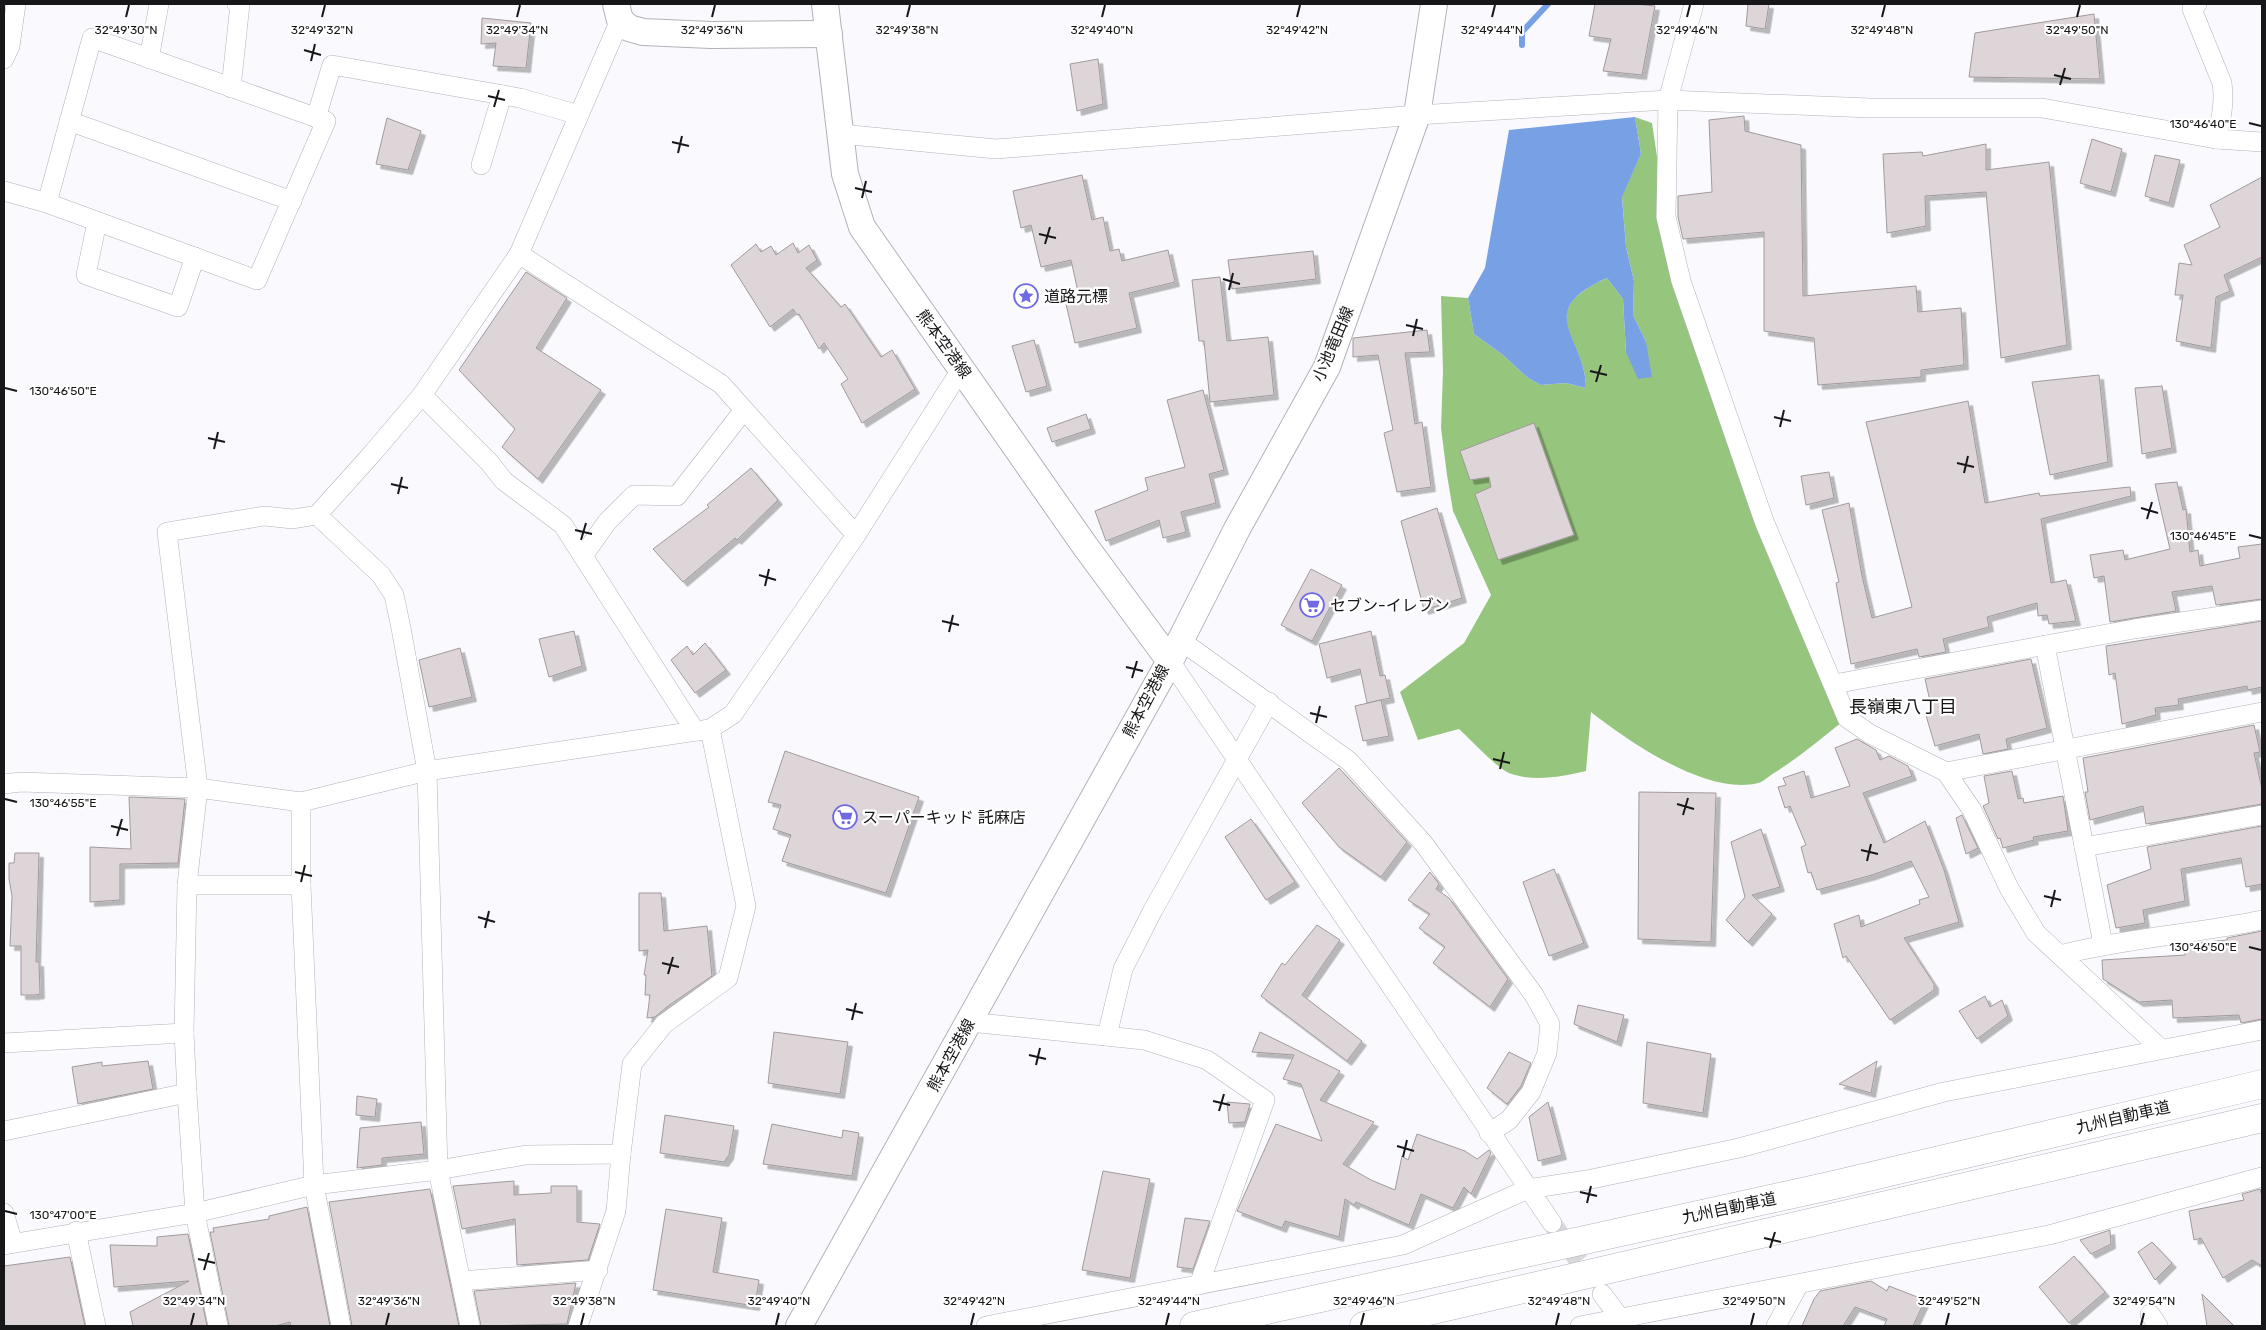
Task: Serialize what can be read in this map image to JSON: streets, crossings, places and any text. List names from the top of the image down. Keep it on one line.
{"streets":{"highway":["九州自動車道"],"main road":["熊本空港線","小池竜田線"]},"crossings":[["熊本空港線","小池竜田線"]],"districts":["長嶺東八丁目"],"places":{"place":["道路元標"],"supermarket":["セブン-イレブン","スーパーキッド 託麻店"]},"coordinates":["32°49'30\"N","32°49'32\"N","32°49'34\"N","32°49'36\"N","32°49'38\"N","32°49'40\"N","32°49'42\"N","32°49'44\"N","32°49'46\"N","32°49'48\"N","32°49'50\"N","130°46'40\"E","130°46'50\"E","130°46'45\"E","130°46'55\"E","130°47'00\"E","32°49'52\"N","32°49'54\"N"]}
